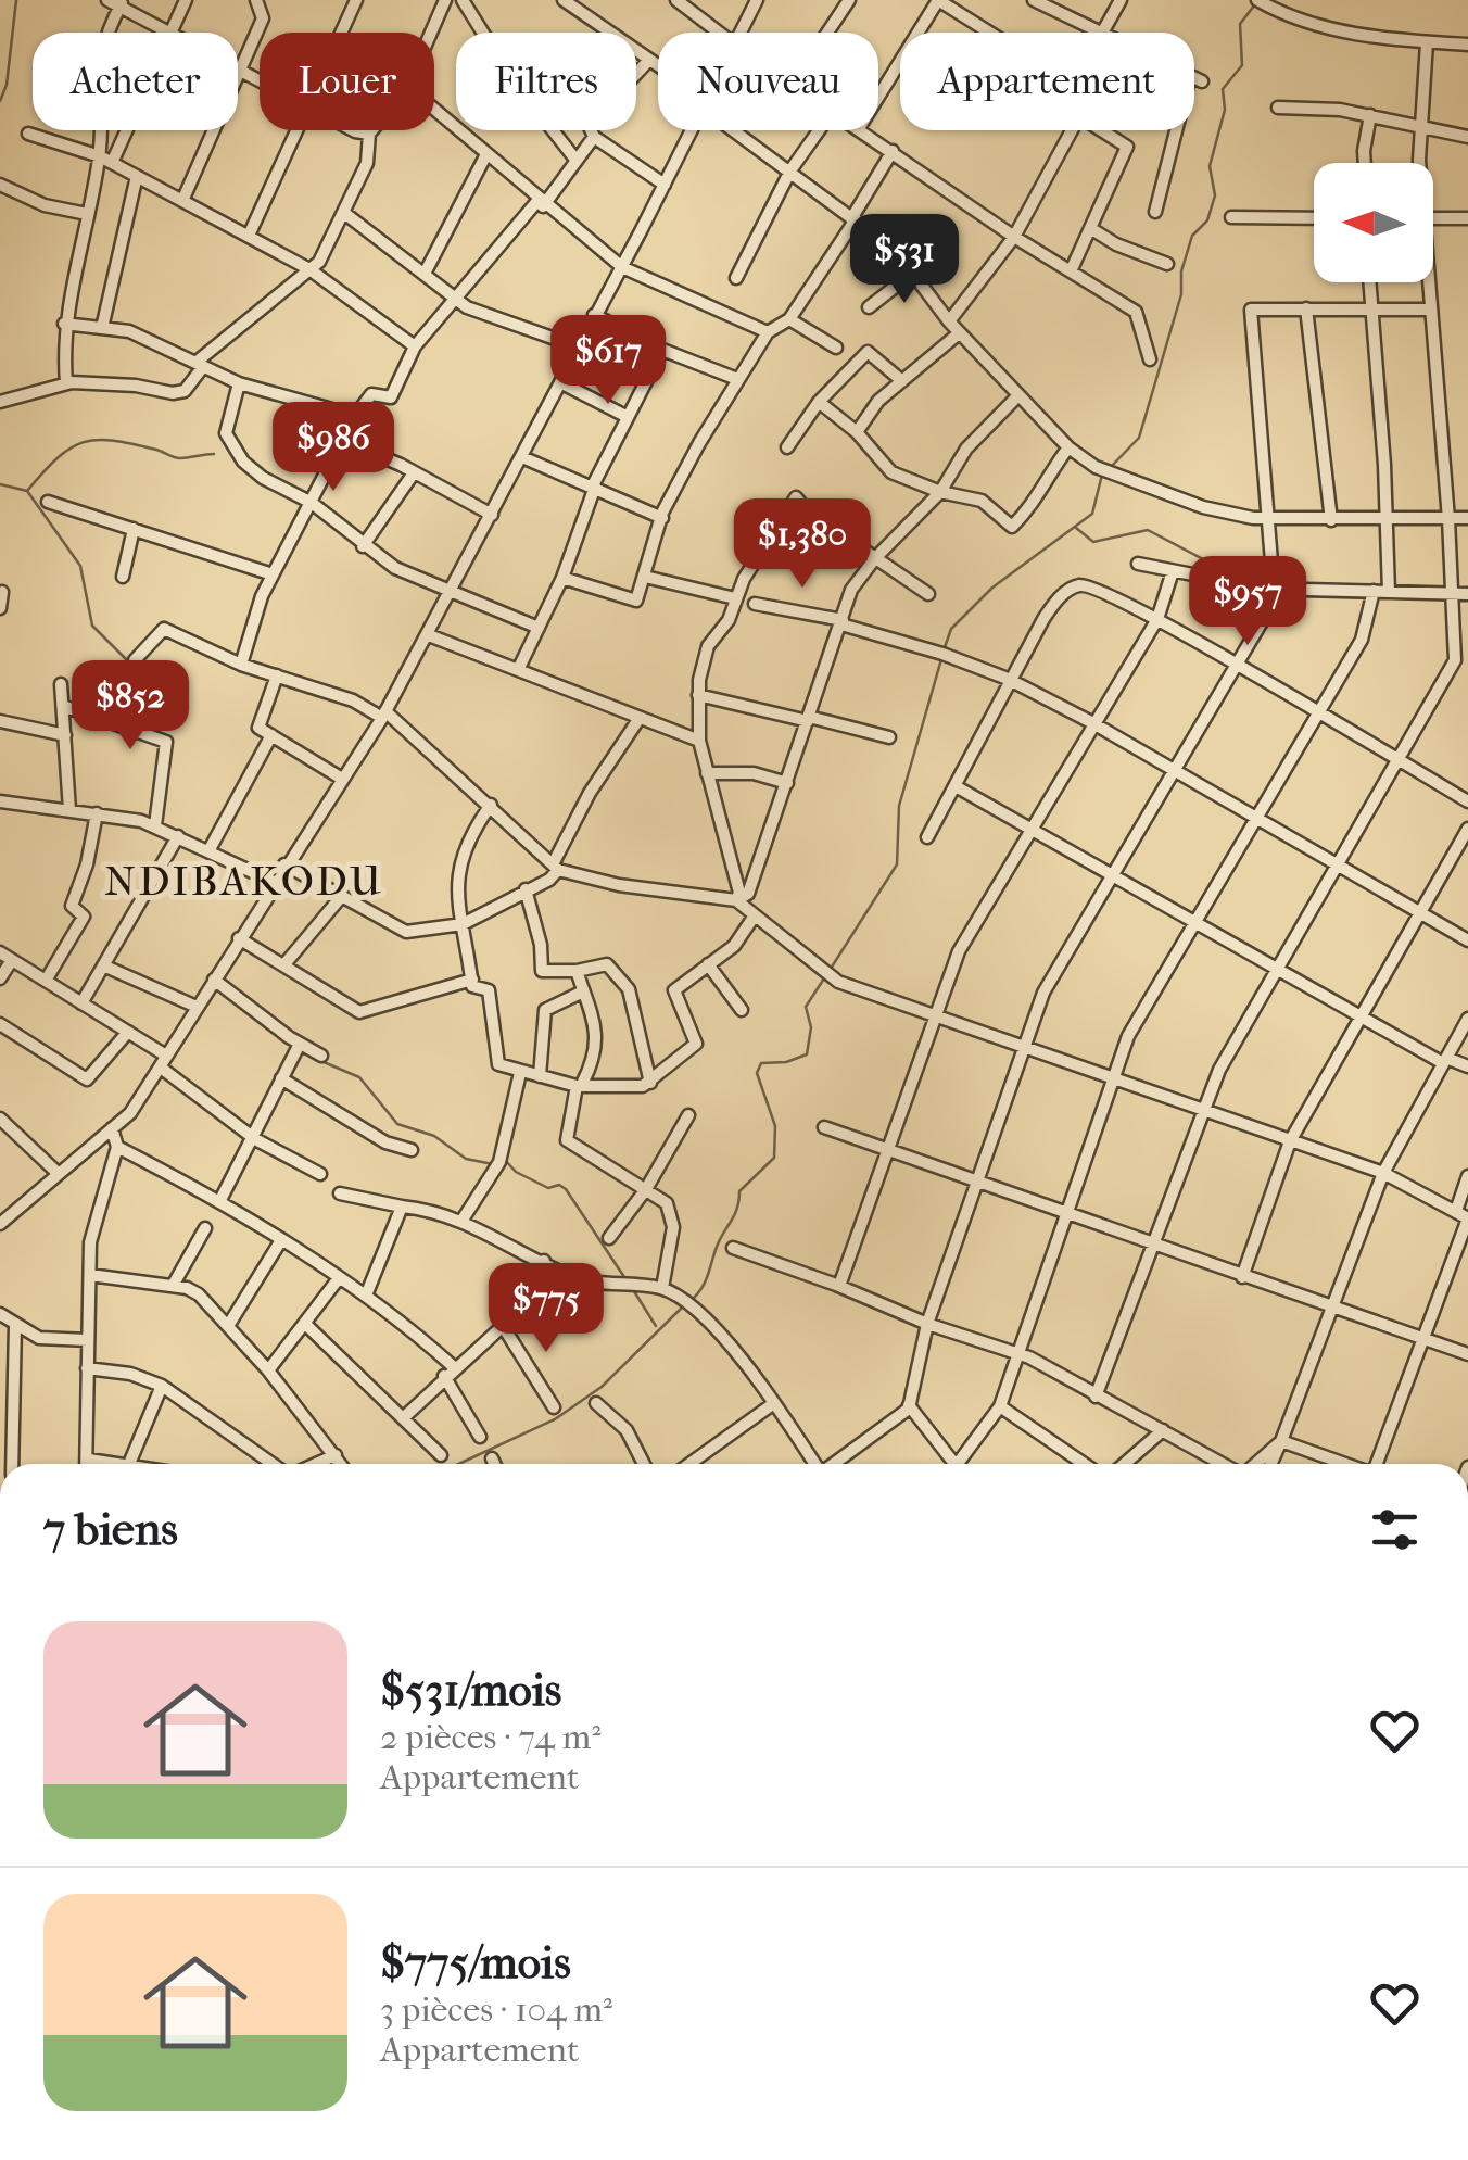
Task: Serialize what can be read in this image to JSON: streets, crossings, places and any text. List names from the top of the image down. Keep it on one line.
{"districts":["NDIBAKODU"],"north":"left","page":{"chip":["Acheter","Louer","Filtres","Nouveau","Appartement"],"price":["$531","$617","$986","$1,380","$957","$852","$775"],"heading":"7 biens","list":[{"name":"$531/mois","note":"2 pièces · 74 m² · Appartement"},{"name":"$775/mois","note":"3 pièces · 104 m² · Appartement"}]}}
